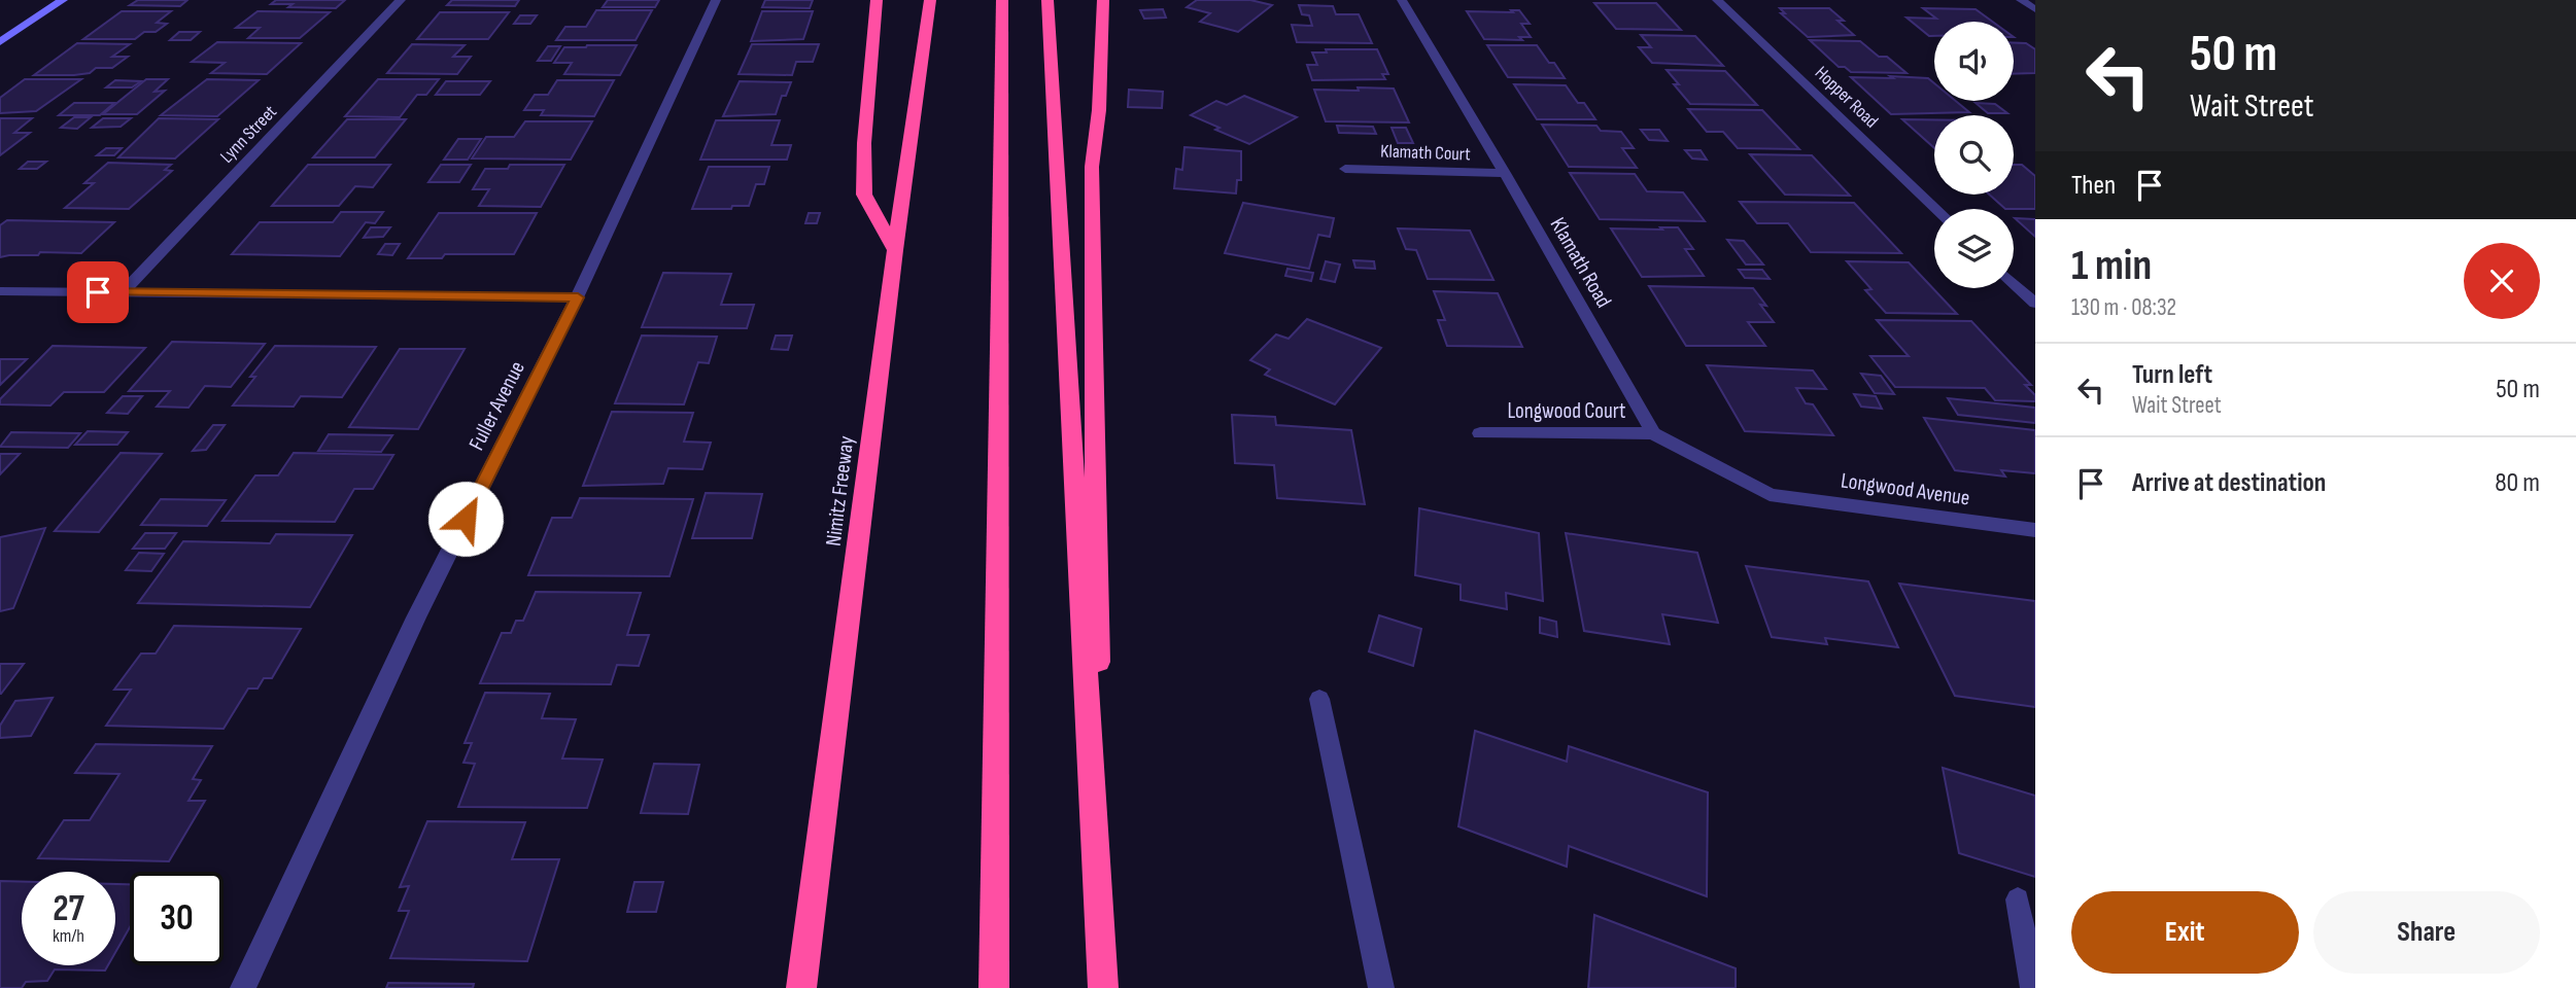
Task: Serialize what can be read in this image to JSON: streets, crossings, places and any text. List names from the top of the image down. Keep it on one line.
{"streets":{"highway":["Nimitz Freeway"],"street":["Hopper Road","Lynn Street","Klamath Court","Klamath Road","Fuller Avenue","Longwood Court","Longwood Avenue"]},"crossings":[["Klamath Court","Klamath Road"],["Klamath Road","Longwood Court"],["Klamath Road","Longwood Avenue"],["Longwood Court","Longwood Avenue"]],"page":{"turn":["50 m","Wait Street"],"then":"Then","heading":["1 min","130 m · 08:32"],"list":[{"name":"Turn left","note":"Wait Street","value":"50 m"},{"name":"Arrive at destination","value":"80 m"}],"speed":"27 km/h","limit":"30","buttons":["Exit","Share"]}}
